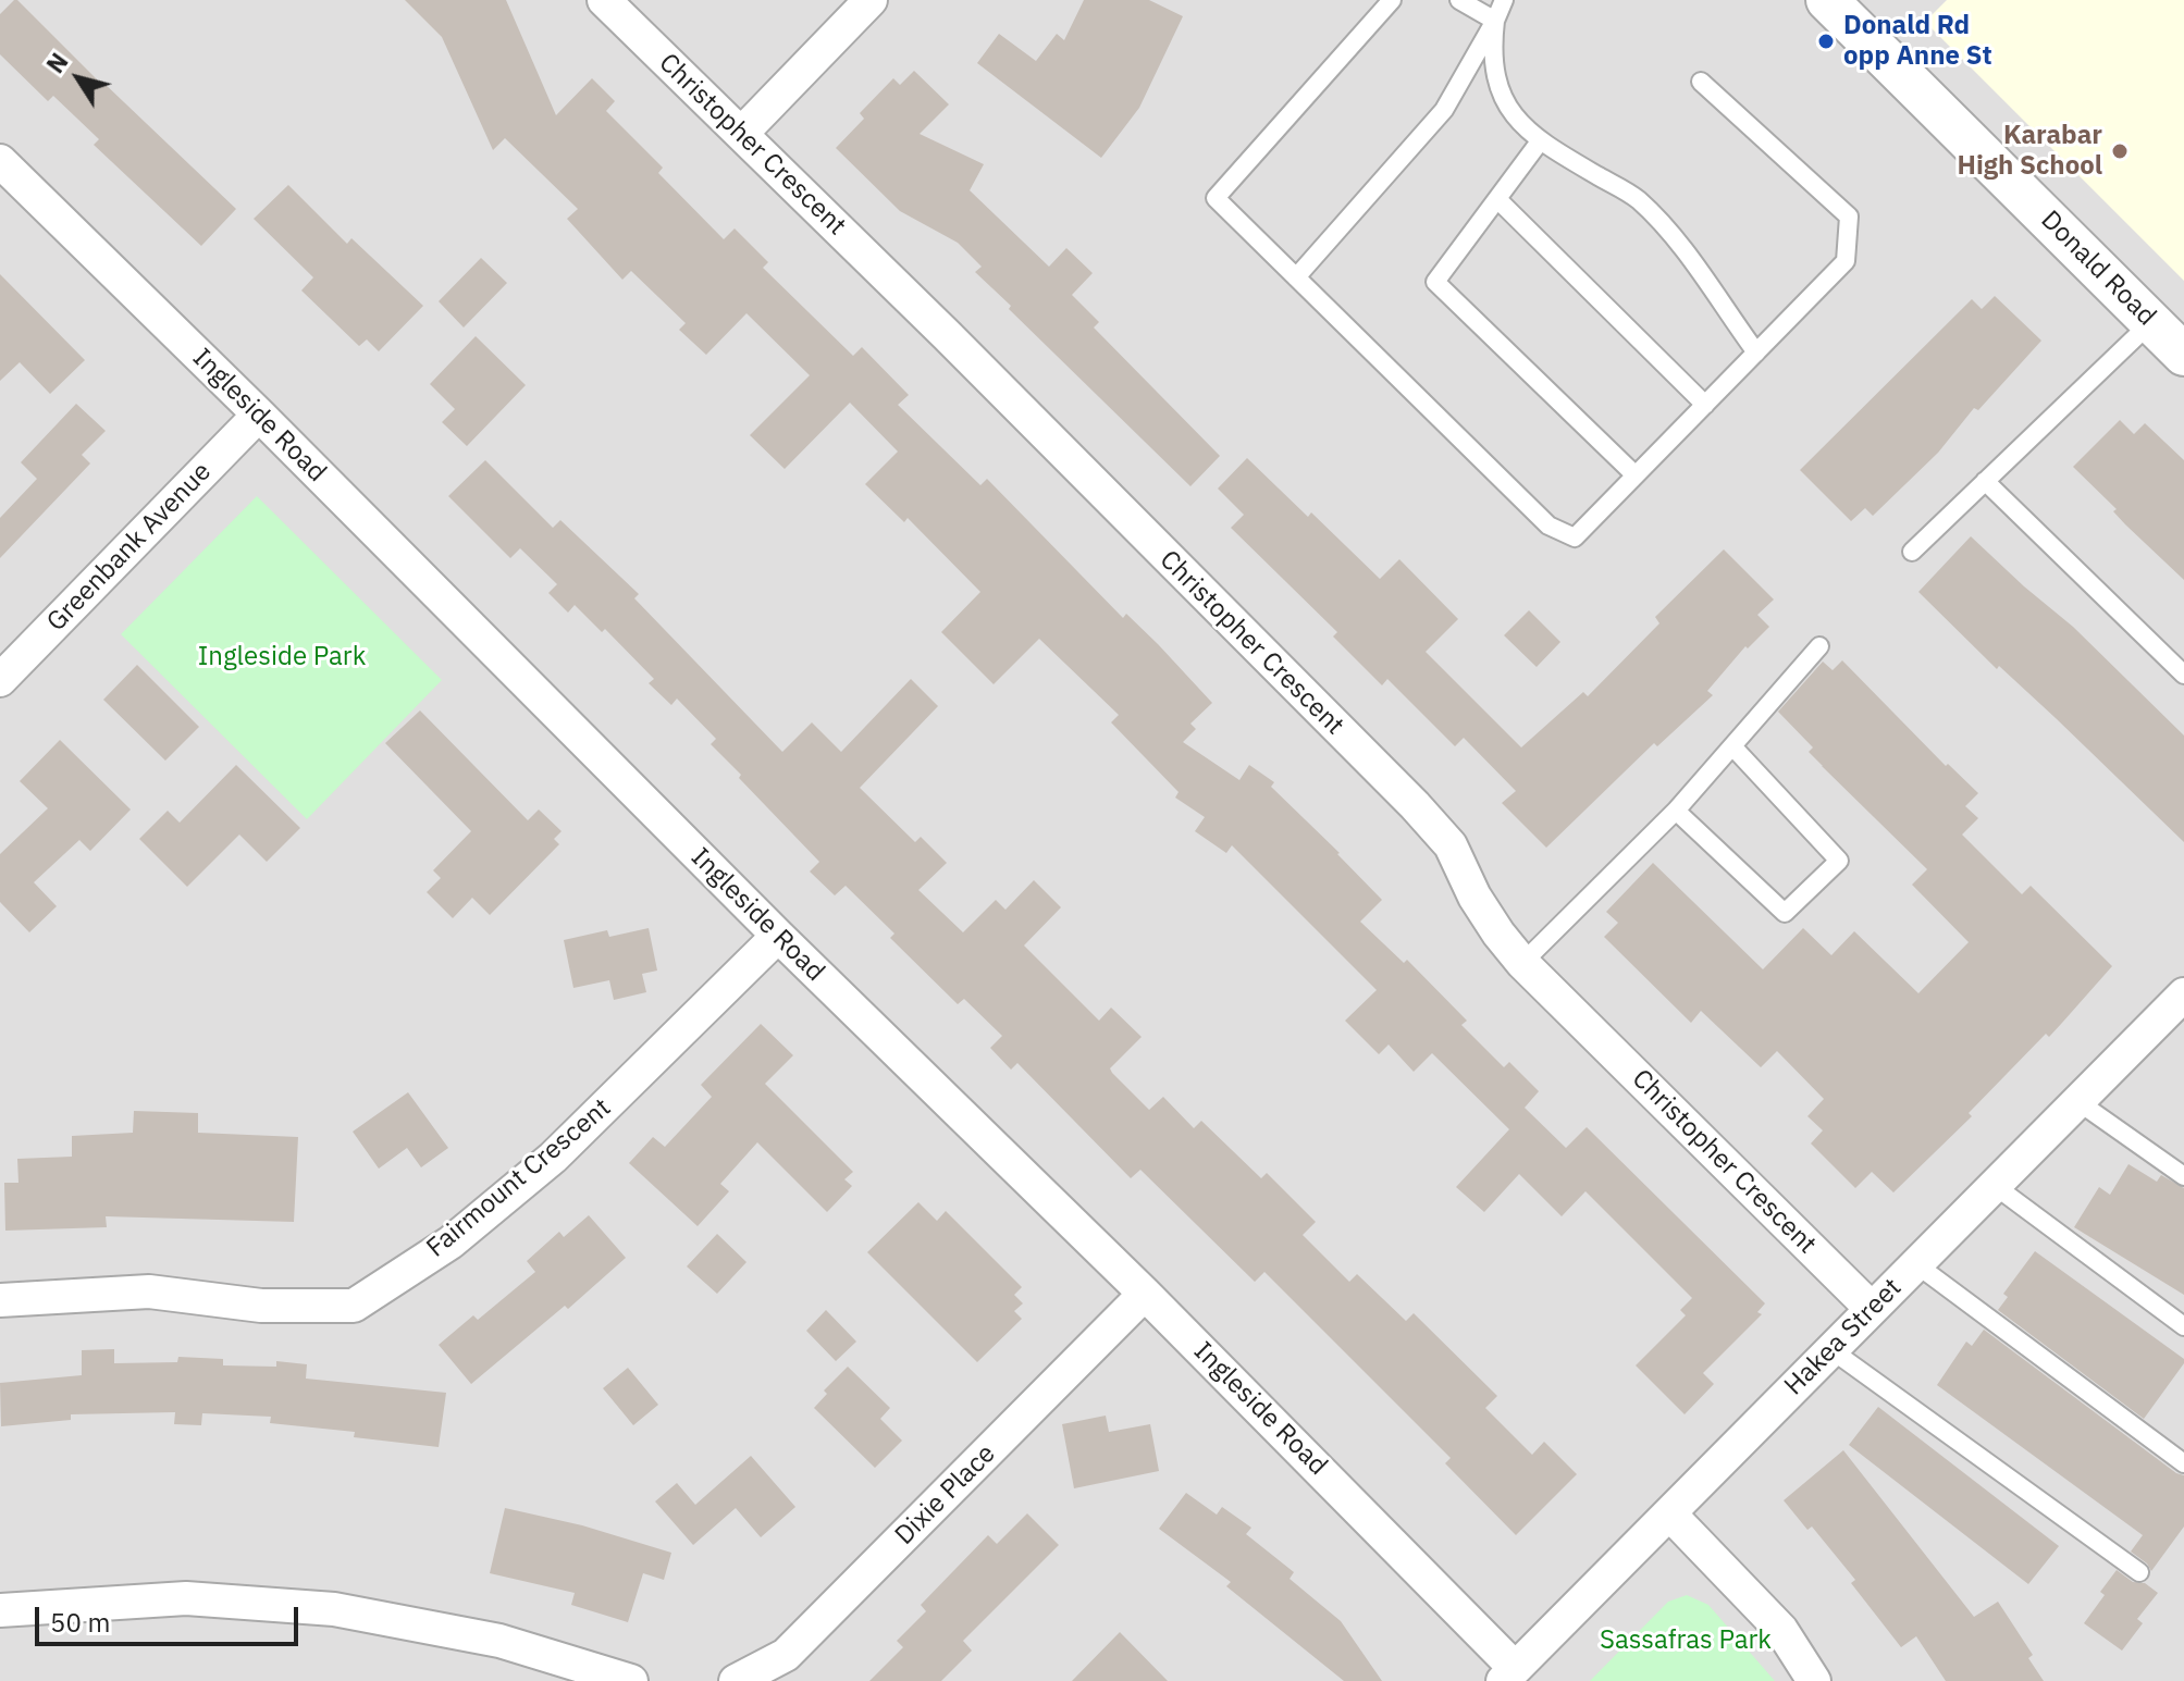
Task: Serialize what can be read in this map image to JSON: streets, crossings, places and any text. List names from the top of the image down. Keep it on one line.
{"streets":{"street":["Christopher Crescent","Donald Road","Ingleside Road","Greenbank Avenue","Fairmount Crescent","Hakea Street","Dixie Place"]},"crossings":[["Christopher Crescent","Hakea Street"],["Ingleside Road","Greenbank Avenue"],["Ingleside Road","Fairmount Crescent"],["Ingleside Road","Hakea Street"],["Ingleside Road","Dixie Place"]],"parks":["Ingleside Park","Sassafras Park"],"places":["Donald Rd opp Anne St","Karabar High School"],"scale_bar":"50 m","north":"top left"}
